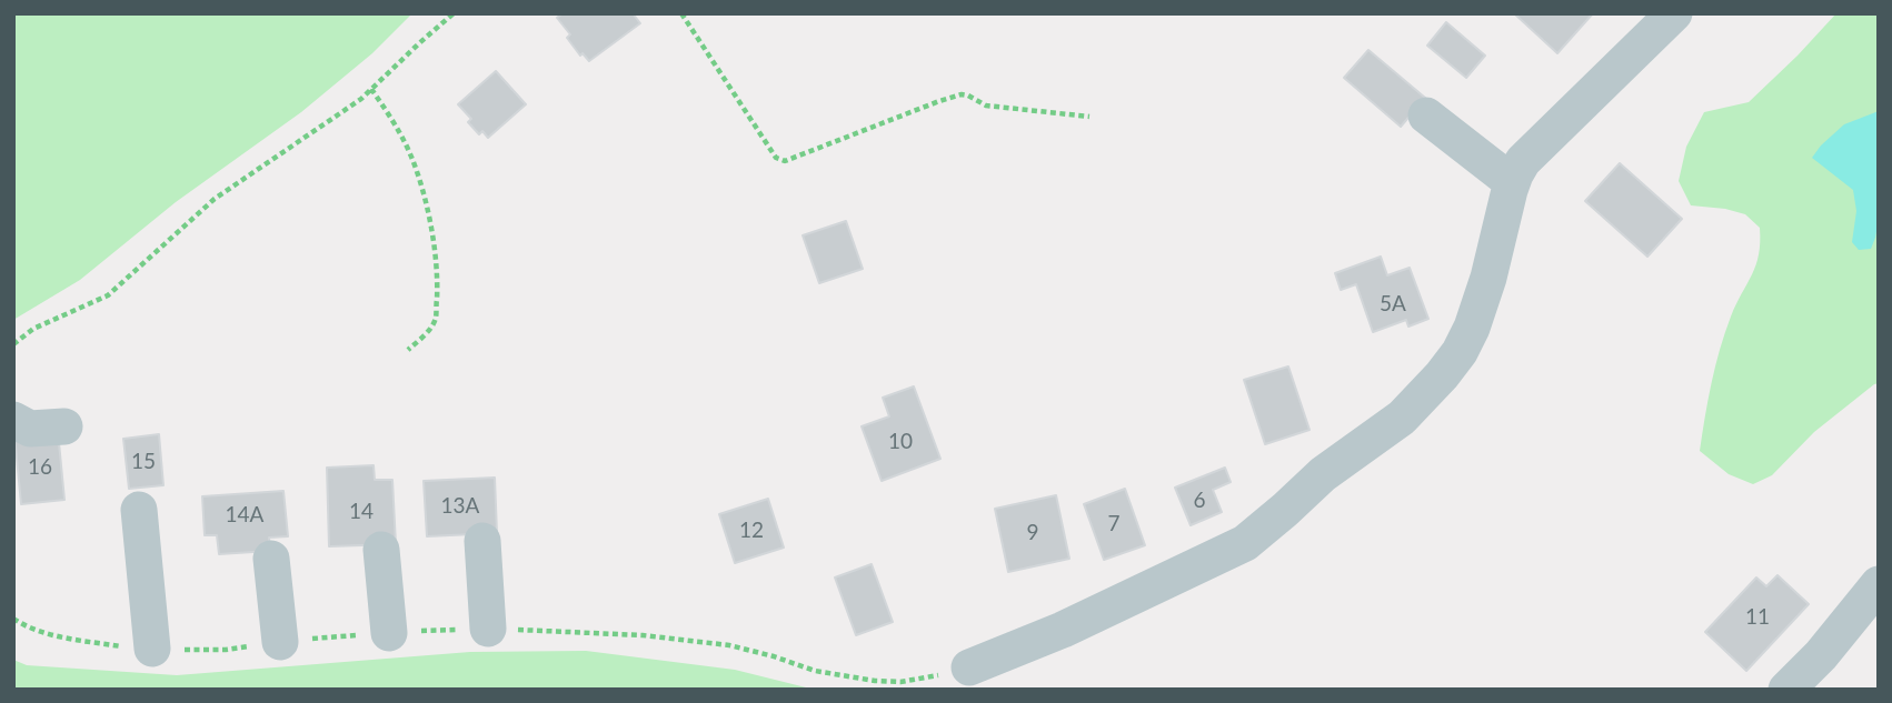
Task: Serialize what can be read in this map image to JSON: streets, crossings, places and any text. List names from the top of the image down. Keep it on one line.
{"house_numbers":["5А","10","15","16","6","13А","14","14А","7","12","9","11"]}
